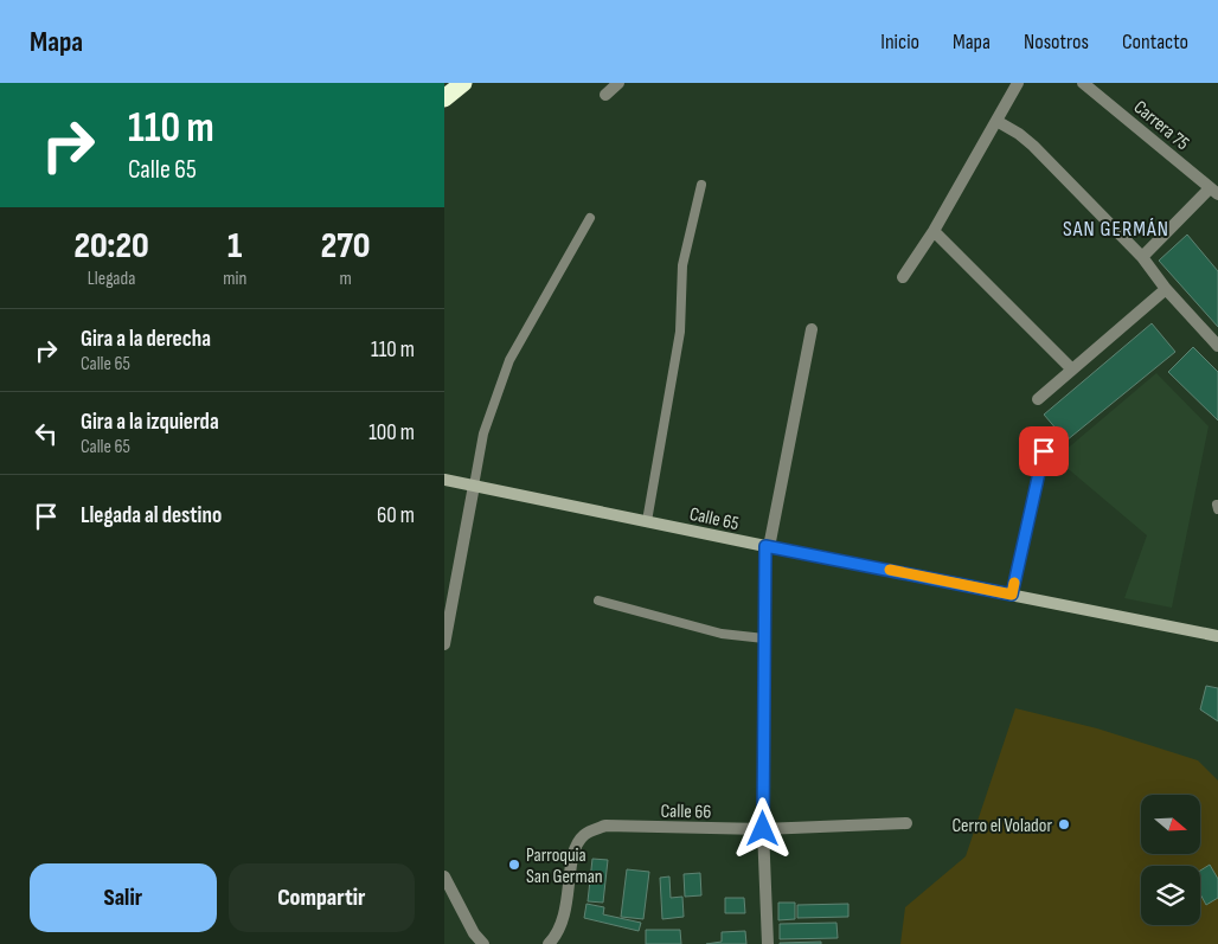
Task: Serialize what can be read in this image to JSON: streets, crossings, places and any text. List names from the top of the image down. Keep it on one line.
{"streets":{"main road":["Calle 65"],"street":["Carrera 75","Calle 66"]},"districts":["SAN GERMÁN"],"places":["Cerro el Volador","Parroquia San German"],"north":"right","page":{"header":"Mapa","nav":["Inicio","Mapa","Nosotros","Contacto"],"turn":["110 m","Calle 65"],"eta":["20:20","Llegada","1","min","270","m"],"list":[{"name":"Gira a la derecha","note":"Calle 65","value":"110 m"},{"name":"Gira a la izquierda","note":"Calle 65","value":"100 m"},{"name":"Llegada al destino","value":"60 m"}],"buttons":["Salir","Compartir"]}}
